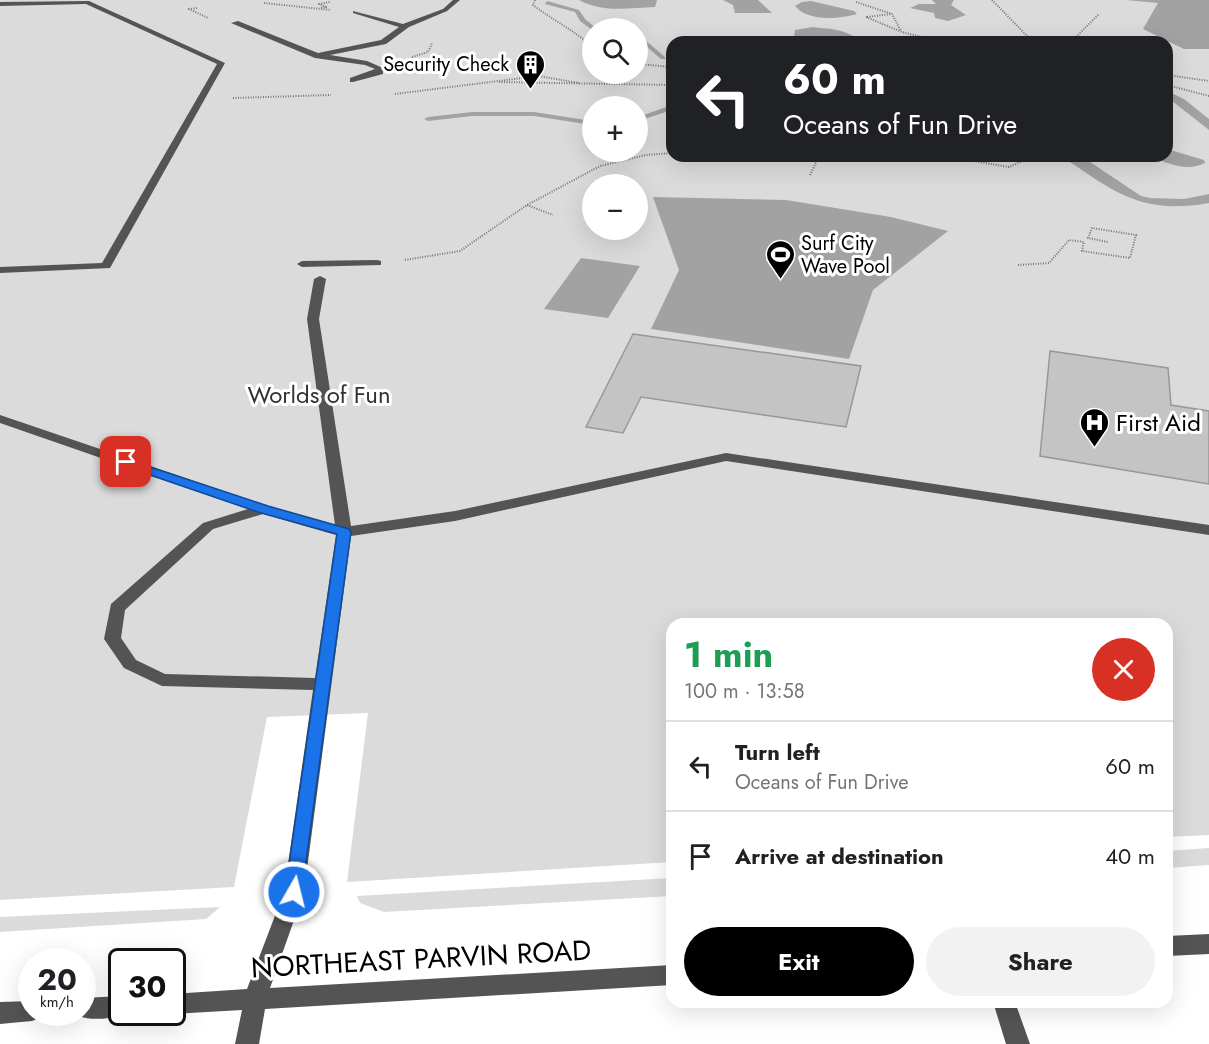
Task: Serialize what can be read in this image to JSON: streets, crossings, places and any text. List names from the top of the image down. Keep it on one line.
{"streets":{"street":["NORTHEAST PARVIN ROAD"]},"parks":["Worlds of Fun"],"places":{"building":["Security Check"],"sports":["Surf City Wave Pool"],"hospital":["First Aid"]},"page":{"map_buttons":["+","−"],"turn":["60 m","Oceans of Fun Drive"],"heading":["1 min","100 m · 13:58"],"list":[{"name":"Turn left","note":"Oceans of Fun Drive","value":"60 m"},{"name":"Arrive at destination","value":"40 m"}],"buttons":["Exit","Share"],"speed":"20 km/h","limit":"30"}}
